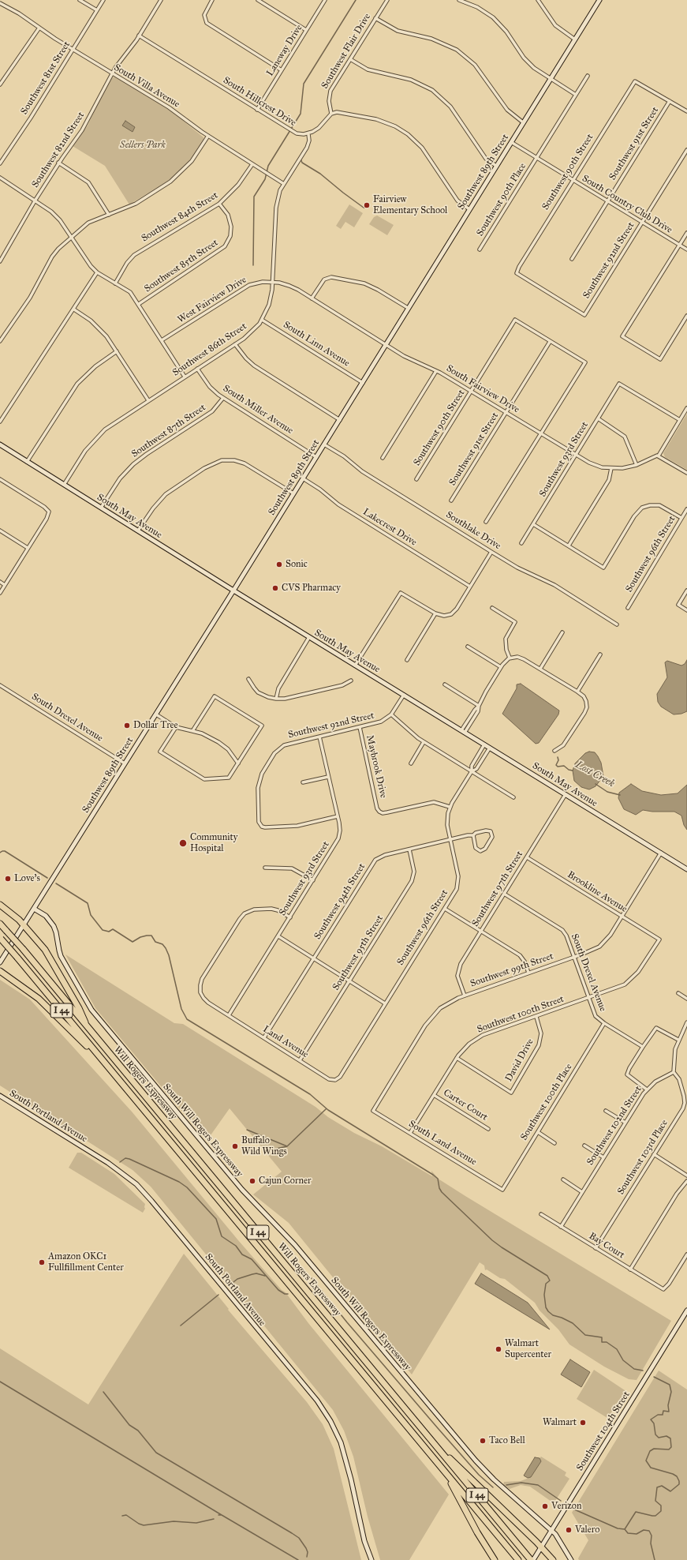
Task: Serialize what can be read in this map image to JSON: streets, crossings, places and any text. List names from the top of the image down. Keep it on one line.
{"streets":{"highway":["I 44","Will Rogers Expressway"],"main road":["Southwest 89th Street","South May Avenue","South Portland Avenue","South Will Rogers Expressway","Southwest 104th Street"],"street":["Laneway Drive","Southwest Flair Drive","Southwest 81st Street","South Villa Avenue","South Hillcrest Drive","Southwest 91st Street","Southwest 82nd Street","Southwest 90th Street","Southwest 90th Place","South Country Club Drive","Southwest 84th Street","Southwest 92nd Street","Southwest 85th Street","West Fairview Drive","South Linn Avenue","Southwest 86th Street","South Fairview Drive","South Miller Avenue","Southwest 87th Street","Southwest 93rd Street","Lakecrest Drive","Southlake Drive","Southwest 96th Street","South Drexel Avenue","Maybrook Drive","Southwest 97th Street","Brookline Avenue","Southwest 94th Street","Southwest 95th Street","Southwest 99th Street","Southwest 100th Street","Land Avenue","David Drive","Southwest 100th Place","Carter Court","Southwest 102nd Street","South Land Avenue","Southwest 103rd Place","Bay Court"]},"crossings":[["Laneway Drive","South Hillcrest Drive"],["Southwest 81st Street","South Villa Avenue"],["South Villa Avenue","Southwest 82nd Street"],["South Villa Avenue","Southwest 84th Street"],["South Villa Avenue","Southwest 86th Street"],["South Hillcrest Drive","Southwest 82nd Street"],["South Hillcrest Drive","Southwest 86th Street"],["Southwest 91st Street","Southwest 90th Street"],["Southwest 91st Street","South Country Club Drive"],["Southwest 91st Street","South Fairview Drive"],["Southwest 89th Street","South Country Club Drive"],["Southwest 89th Street","South Linn Avenue"],["Southwest 89th Street","South Fairview Drive"],["Southwest 89th Street","South Miller Avenue"],["Southwest 89th Street","South May Avenue"],["Southwest 89th Street","Lakecrest Drive"],["Southwest 89th Street","Southlake Drive"],["Southwest 89th Street","South Drexel Avenue"],["Southwest 89th Street","South Will Rogers Expressway"],["Southwest 90th Street","South Country Club Drive"],["Southwest 90th Street","Southwest 92nd Street"],["Southwest 90th Street","South Fairview Drive"],["Southwest 90th Place","South Country Club Drive"],["South Country Club Drive","Southwest 92nd Street"],["Southwest 84th Street","Southwest 85th Street"],["Southwest 92nd Street","Southwest 93rd Street"],["Southwest 92nd Street","South May Avenue"],["Southwest 92nd Street","Maybrook Drive"],["West Fairview Drive","Southwest 86th Street"],["West Fairview Drive","South Fairview Drive"],["South Linn Avenue","Southwest 86th Street"],["Southwest 86th Street","South Fairview Drive"],["Southwest 86th Street","South Miller Avenue"],["Southwest 86th Street","South May Avenue"],["South Fairview Drive","Southwest 93rd Street"],["South Miller Avenue","Southwest 87th Street"],["Southwest 87th Street","South May Avenue"],["Southwest 93rd Street","Land Avenue"],["South May Avenue","Southwest 96th Street"],["South May Avenue","Southwest 97th Street"],["South May Avenue","Southwest 99th Street"],["Southwest 96th Street","Maybrook Drive"],["Southwest 96th Street","Southwest 94th Street"],["Southwest 96th Street","Land Avenue"],["South Drexel Avenue","Southwest 97th Street"],["South Drexel Avenue","Southwest 99th Street"],["South Drexel Avenue","Southwest 100th Street"],["South Drexel Avenue","Southwest 100th Place"],["Southwest 97th Street","Brookline Avenue"],["Southwest 97th Street","Southwest 99th Street"],["Brookline Avenue","Southwest 99th Street"],["Brookline Avenue","Southwest 100th Street"],["Southwest 94th Street","Southwest 95th Street"],["Southwest 94th Street","Land Avenue"],["Southwest 95th Street","Land Avenue"],["Southwest 99th Street","South Land Avenue"],["Southwest 100th Street","David Drive"],["Southwest 100th Street","Carter Court"],["Southwest 100th Street","South Land Avenue"],["Will Rogers Expressway","Southwest 104th Street"],["Southwest 100th Place","South Land Avenue"],["Southwest 102nd Street","Southwest 103rd Place"],["Southwest 102nd Street","Bay Court"],["South Will Rogers Expressway","Southwest 104th Street"],["Southwest 103rd Place","Bay Court"]],"water":["Lost Creek"],"parks":["Sellers Park"],"places":["Fairview Elementary School","Sonic","CVS Pharmacy","Dollar Tree","Community Hospital","Love's","Buffalo Wild Wings","Cajun Corner","Amazon OKC1 Fullfillment Center","Walmart Supercenter","Walmart","Taco Bell","Verizon","Valero"]}
